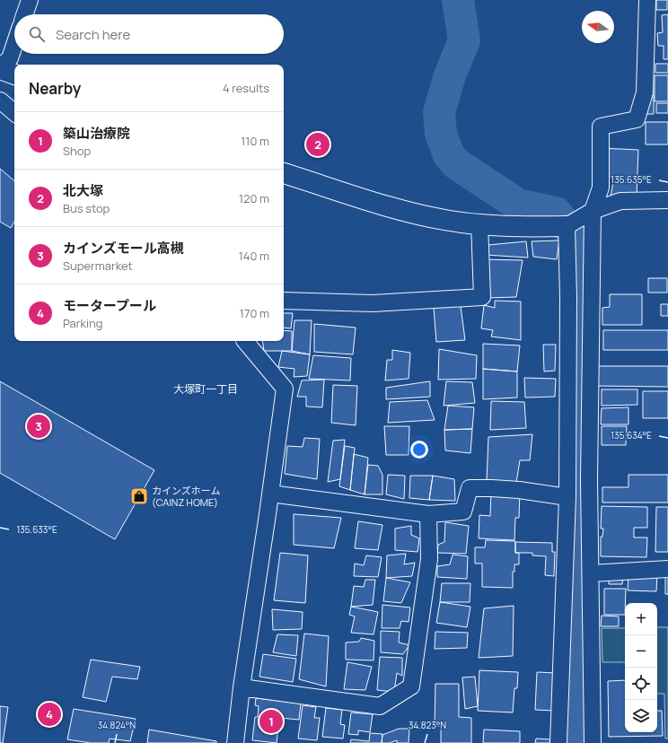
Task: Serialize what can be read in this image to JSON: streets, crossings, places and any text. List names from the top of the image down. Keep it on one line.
{"districts":["大塚町一丁目"],"places":{"shop":["カインズホーム (CAINZ HOME)"]},"north":"left","page":{"search":"Search here","heading":["Nearby","4 results"],"list":[{"mark":"1","name":"築山治療院","note":"Shop","value":"110 m"},{"mark":"2","name":"北大塚","note":"Bus stop","value":"120 m"},{"mark":"3","name":"カインズモール高槻","note":"Supermarket","value":"140 m"},{"mark":"4","name":"モータープール","note":"Parking","value":"170 m"}],"pins":["2","3","4","1"],"map_buttons":["+","−"]},"coordinates":["135.635°E","135.634°E","135.633°E","34.824°N","34.823°N"]}
